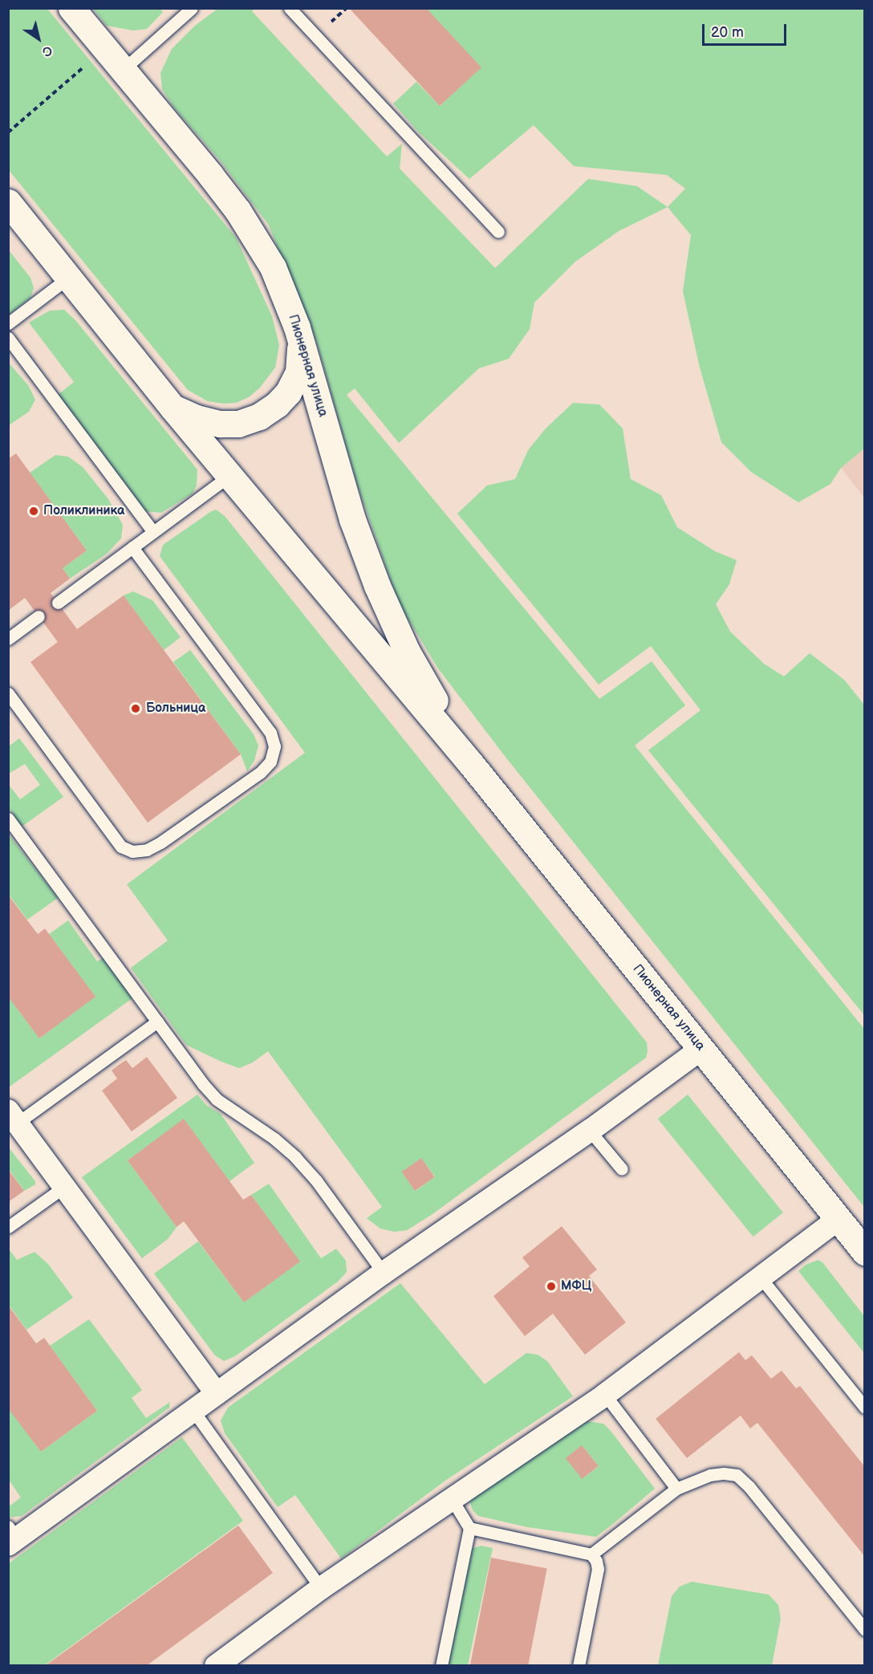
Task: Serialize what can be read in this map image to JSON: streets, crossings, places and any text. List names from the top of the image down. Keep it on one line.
{"streets":{"street":["Пионерная улица"]},"places":["Поликлиника","Больница","МФЦ"],"scale_bar":"20 m","north":"bottom right"}
